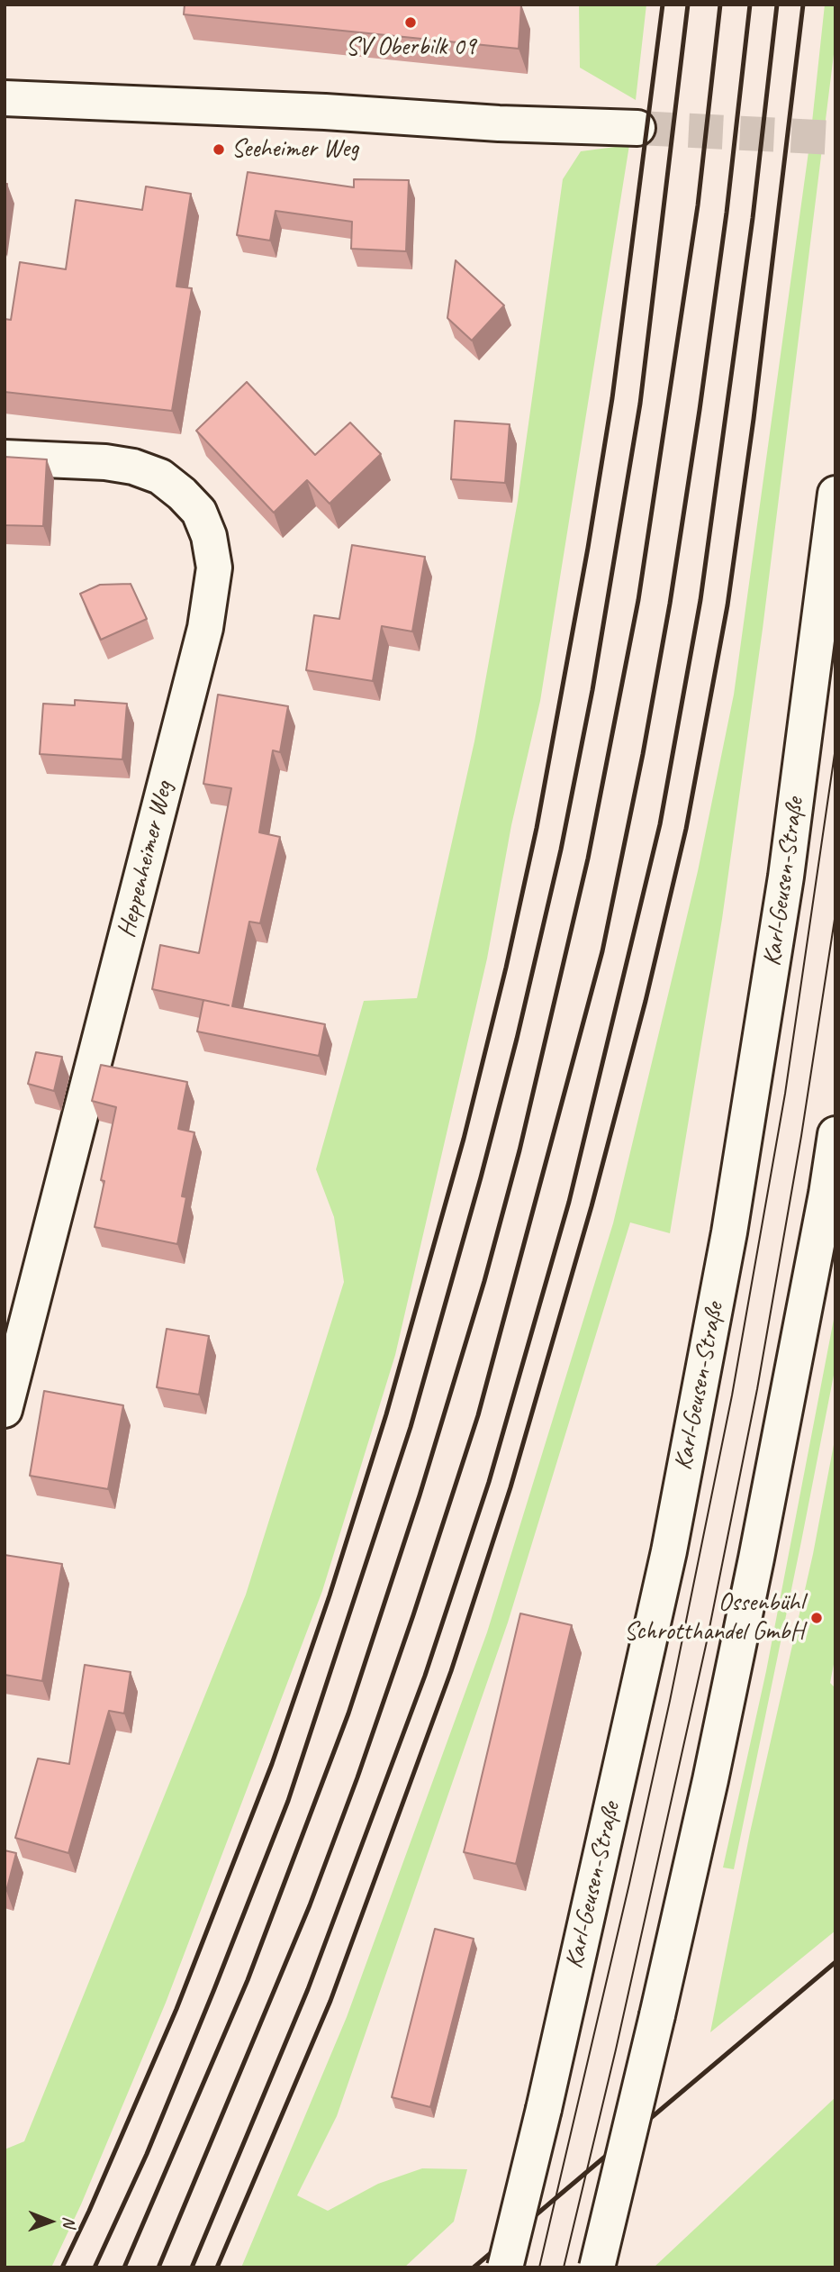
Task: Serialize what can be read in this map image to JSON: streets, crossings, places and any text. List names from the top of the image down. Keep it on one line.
{"streets":{"main road":["Heppenheimer Weg","Karl-Geusen-Straße"]},"places":["SV Oberbilk 09","Seeheimer Weg","Ossenbühl Schrotthandel GmbH"],"north":"right"}
